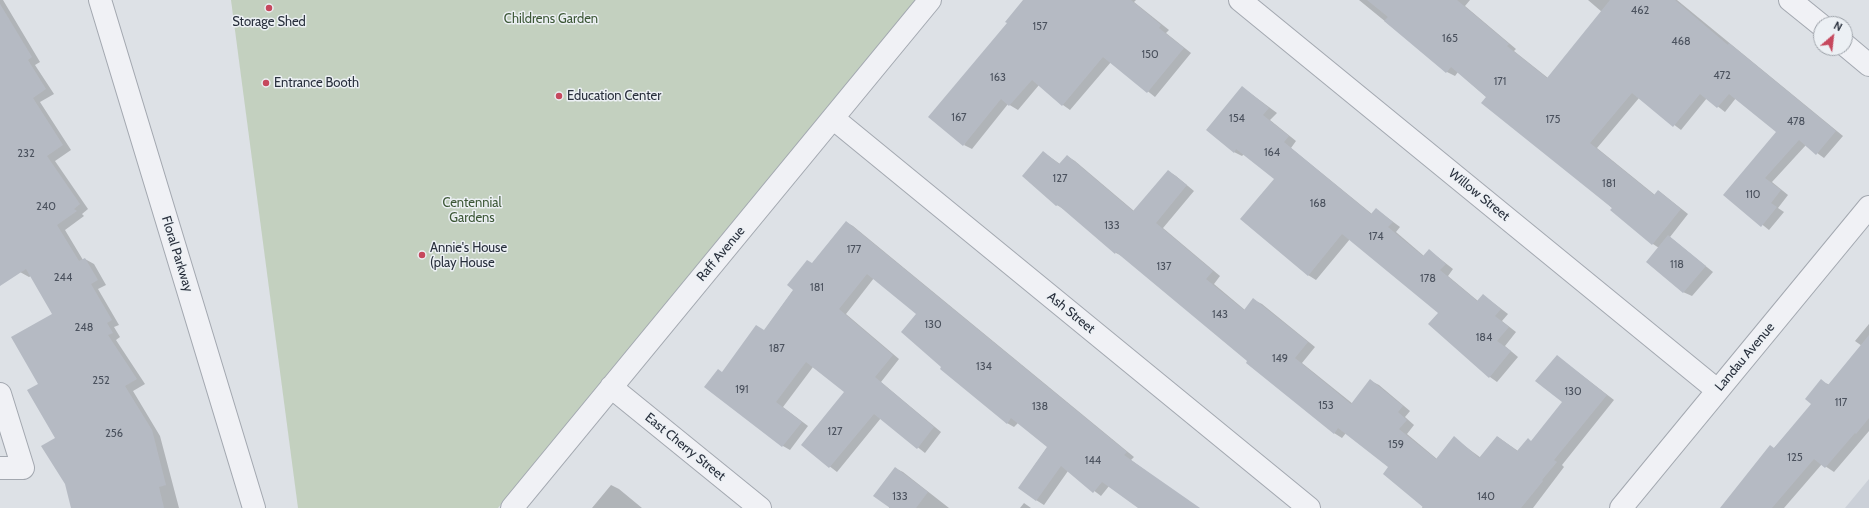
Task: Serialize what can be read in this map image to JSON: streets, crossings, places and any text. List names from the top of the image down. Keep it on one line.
{"streets":{"street":["Willow Street","Floral Parkway","Raff Avenue","Ash Street","Landau Avenue","East Cherry Street"]},"crossings":[["Willow Street","Landau Avenue"],["Raff Avenue","Ash Street"],["Raff Avenue","East Cherry Street"]],"parks":["Childrens Garden","Centennial Gardens"],"places":["Storage Shed","Entrance Booth","Education Center","Annie's House (play House"],"house_numbers":["462","157","165","468","150","472","163","171","167","154","175","478","164","232","127","181","110","168","240","133","174","177","118","137","244","178","181","143","130","248","184","187","149","134","252","191","130","117","153","138","127","256","159","125","144","133","140"],"north":"top right"}
